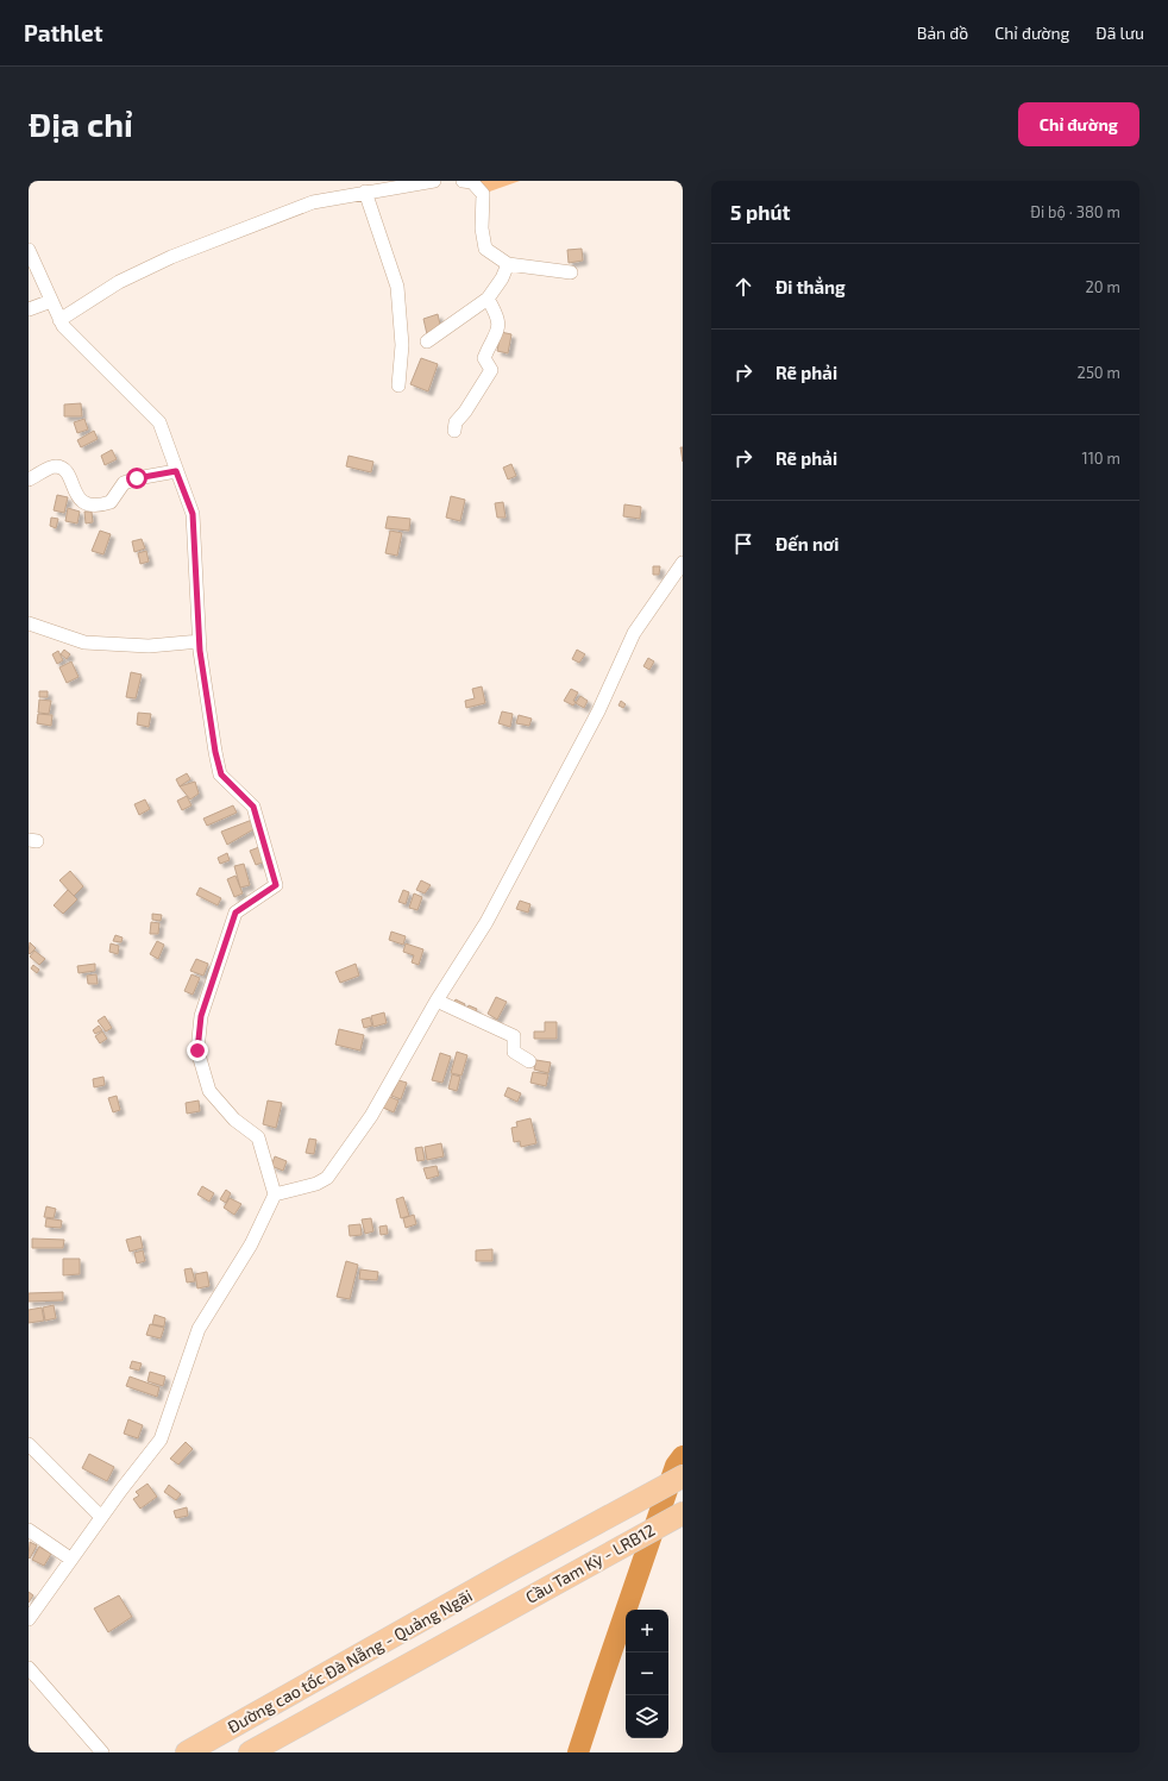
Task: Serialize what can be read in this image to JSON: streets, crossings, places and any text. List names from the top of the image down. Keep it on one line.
{"streets":{"highway":["Cầu Tam Kỳ - LRB12","Đường cao tốc Đà Nẵng - Quảng Ngãi"]},"crossings":[["Cầu Tam Kỳ - LRB12","Đường cao tốc Đà Nẵng - Quảng Ngãi"]],"page":{"header":"Pathlet","nav":["Bản đồ","Chỉ đường","Đã lưu"],"buttons":"Chỉ đường","title":"Địa chỉ","heading":["5 phút","Đi bộ · 380 m"],"list":[["Đi thẳng","20 m"],["Rẽ phải","250 m"],["Rẽ phải","110 m"],"Đến nơi"],"map_buttons":["+","−"]}}
